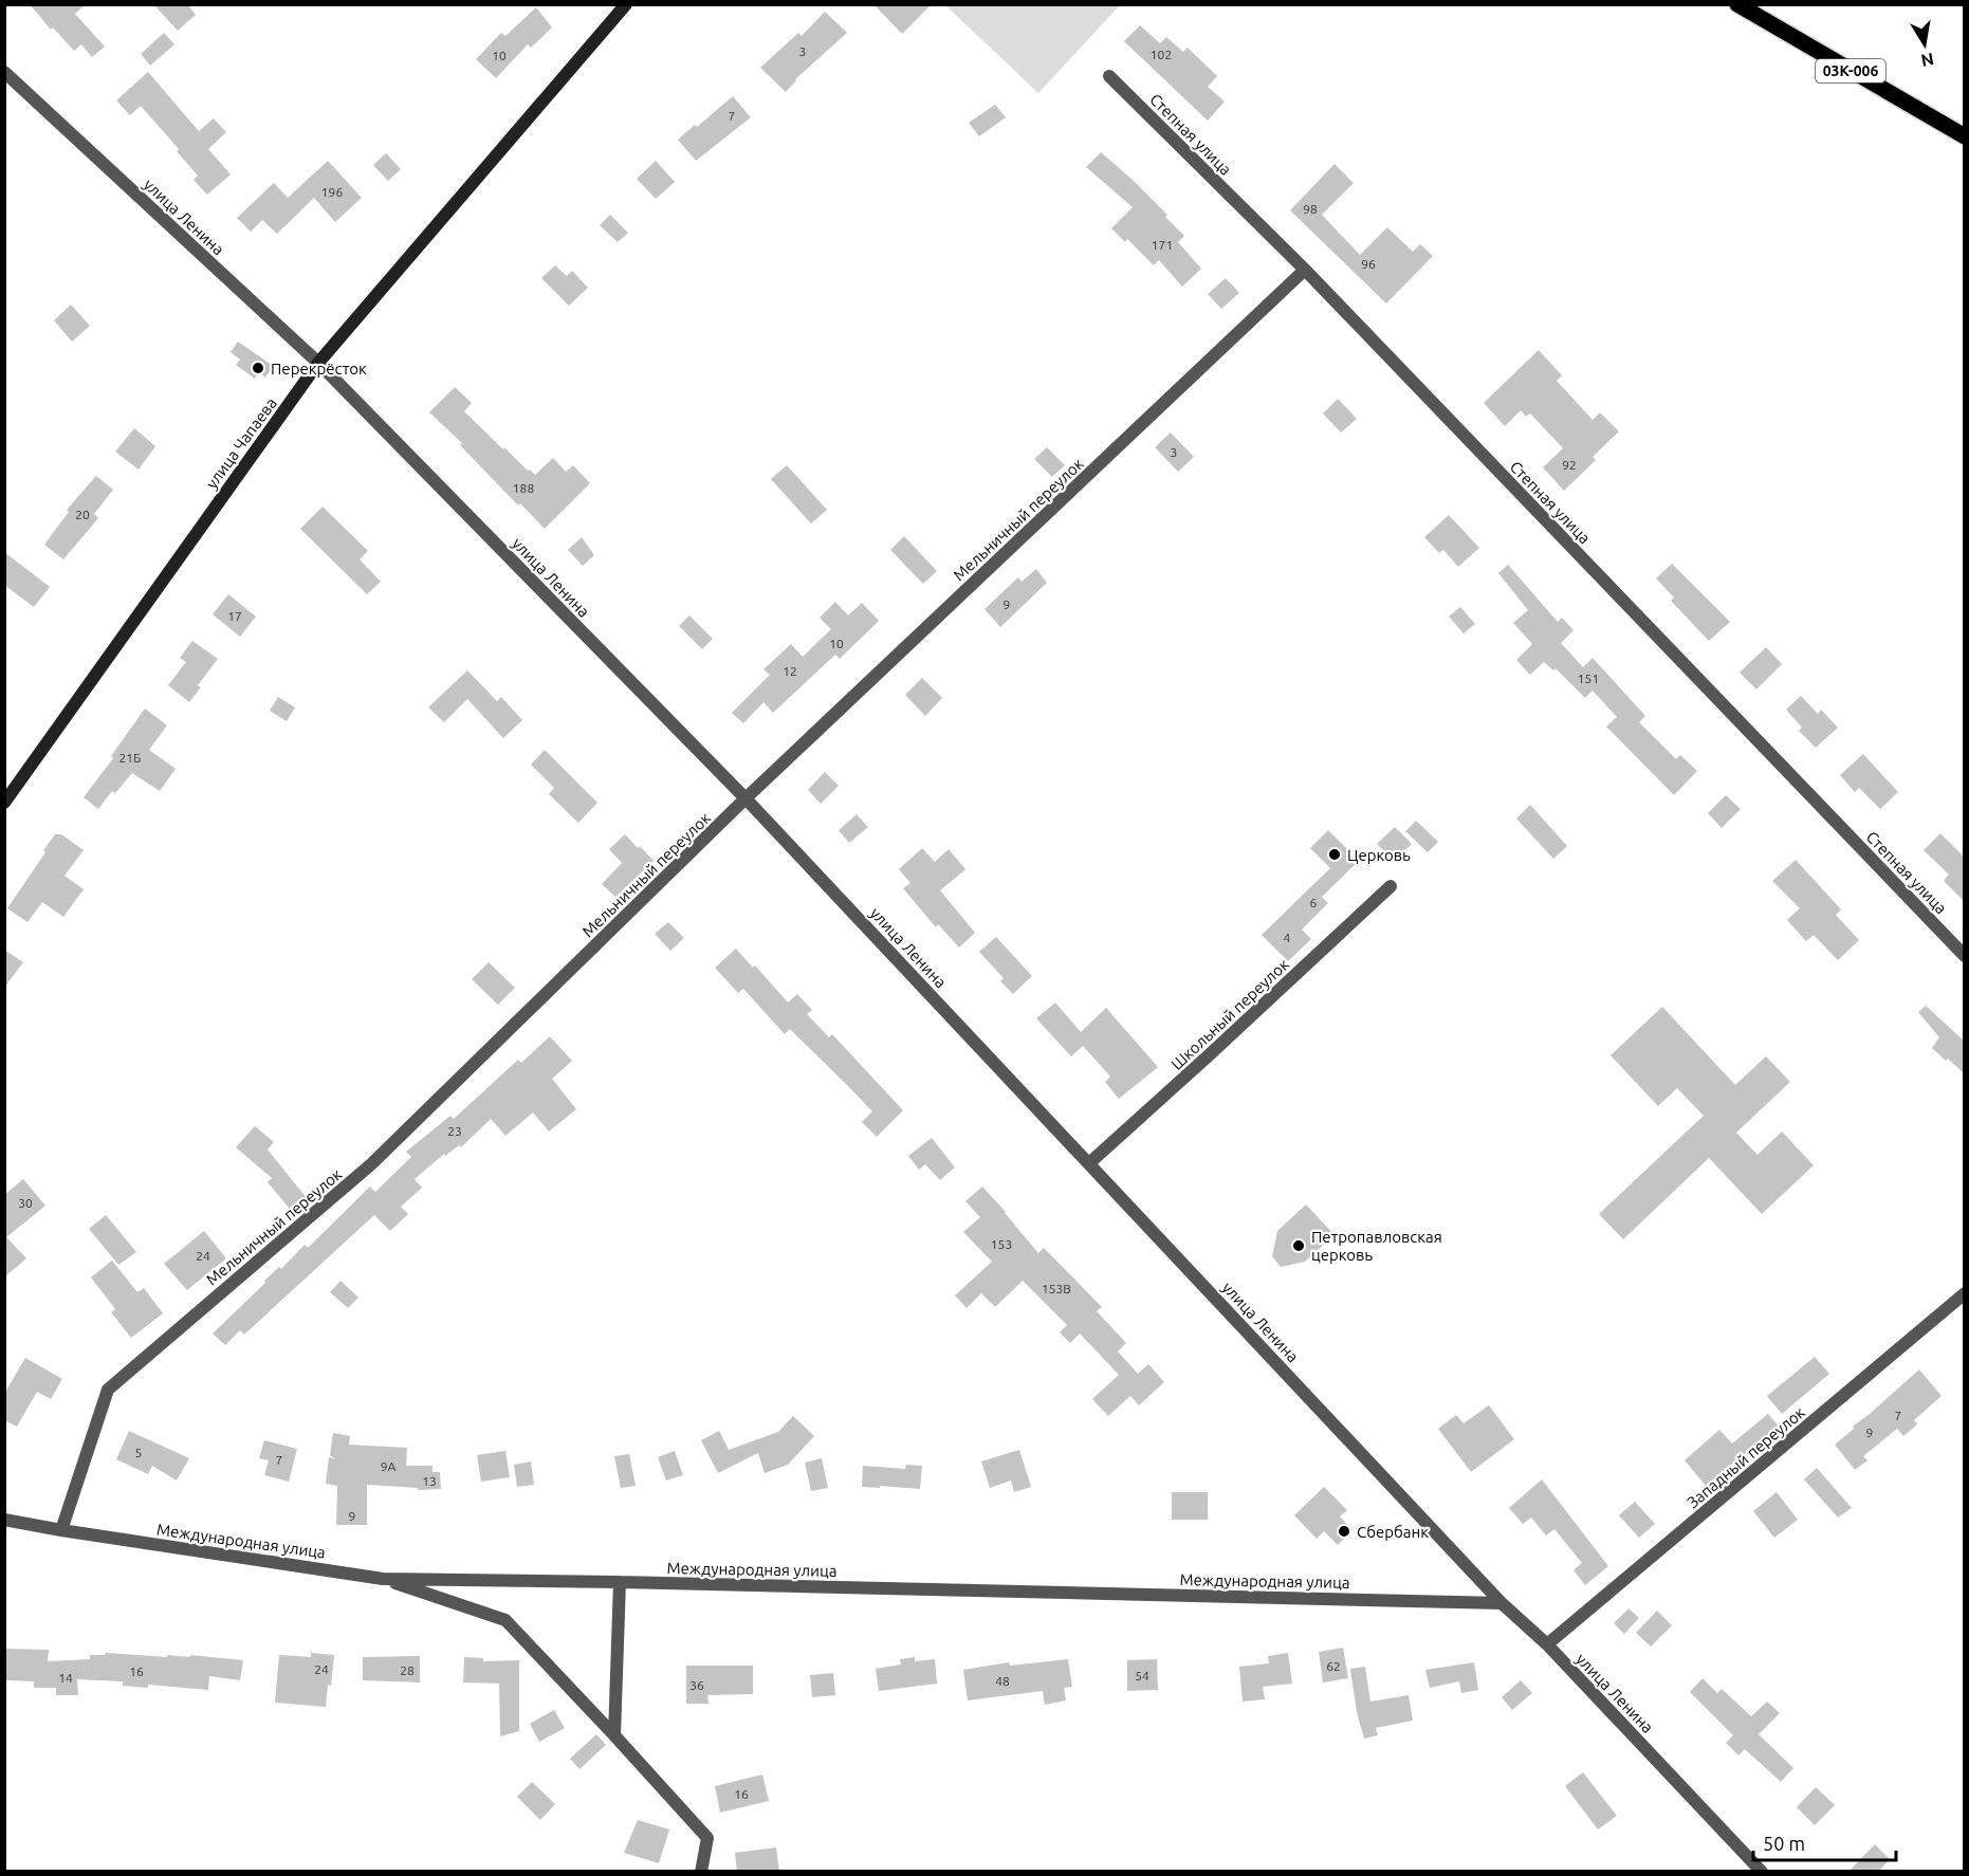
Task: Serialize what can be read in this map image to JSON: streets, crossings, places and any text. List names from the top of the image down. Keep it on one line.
{"streets":{"main road":["03К-006","улица Чапаева"],"street":["Степная улица","улица Ленина","Мельничный переулок","Школьный переулок","Западный переулок","Международная улица"]},"crossings":[["Степная улица","Мельничный переулок"],["улица Ленина","улица Чапаева"],["улица Ленина","Мельничный переулок"],["улица Ленина","Школьный переулок"],["улица Ленина","Западный переулок"],["улица Ленина","Международная улица"],["Мельничный переулок","Международная улица"]],"places":["Перекрёсток","Церковь","Петропавловская церковь","Сбербанк"],"house_numbers":["3","102","10","7","196","98","171","96","3","92","188","20","9","17","10","12","151","21Б","6","4","23","30","153","24","153В","7","9","5","7","9А","13","9","62","24","28","16","54","14","48","36","16"],"scale_bar":"50 m","north":"bottom"}
